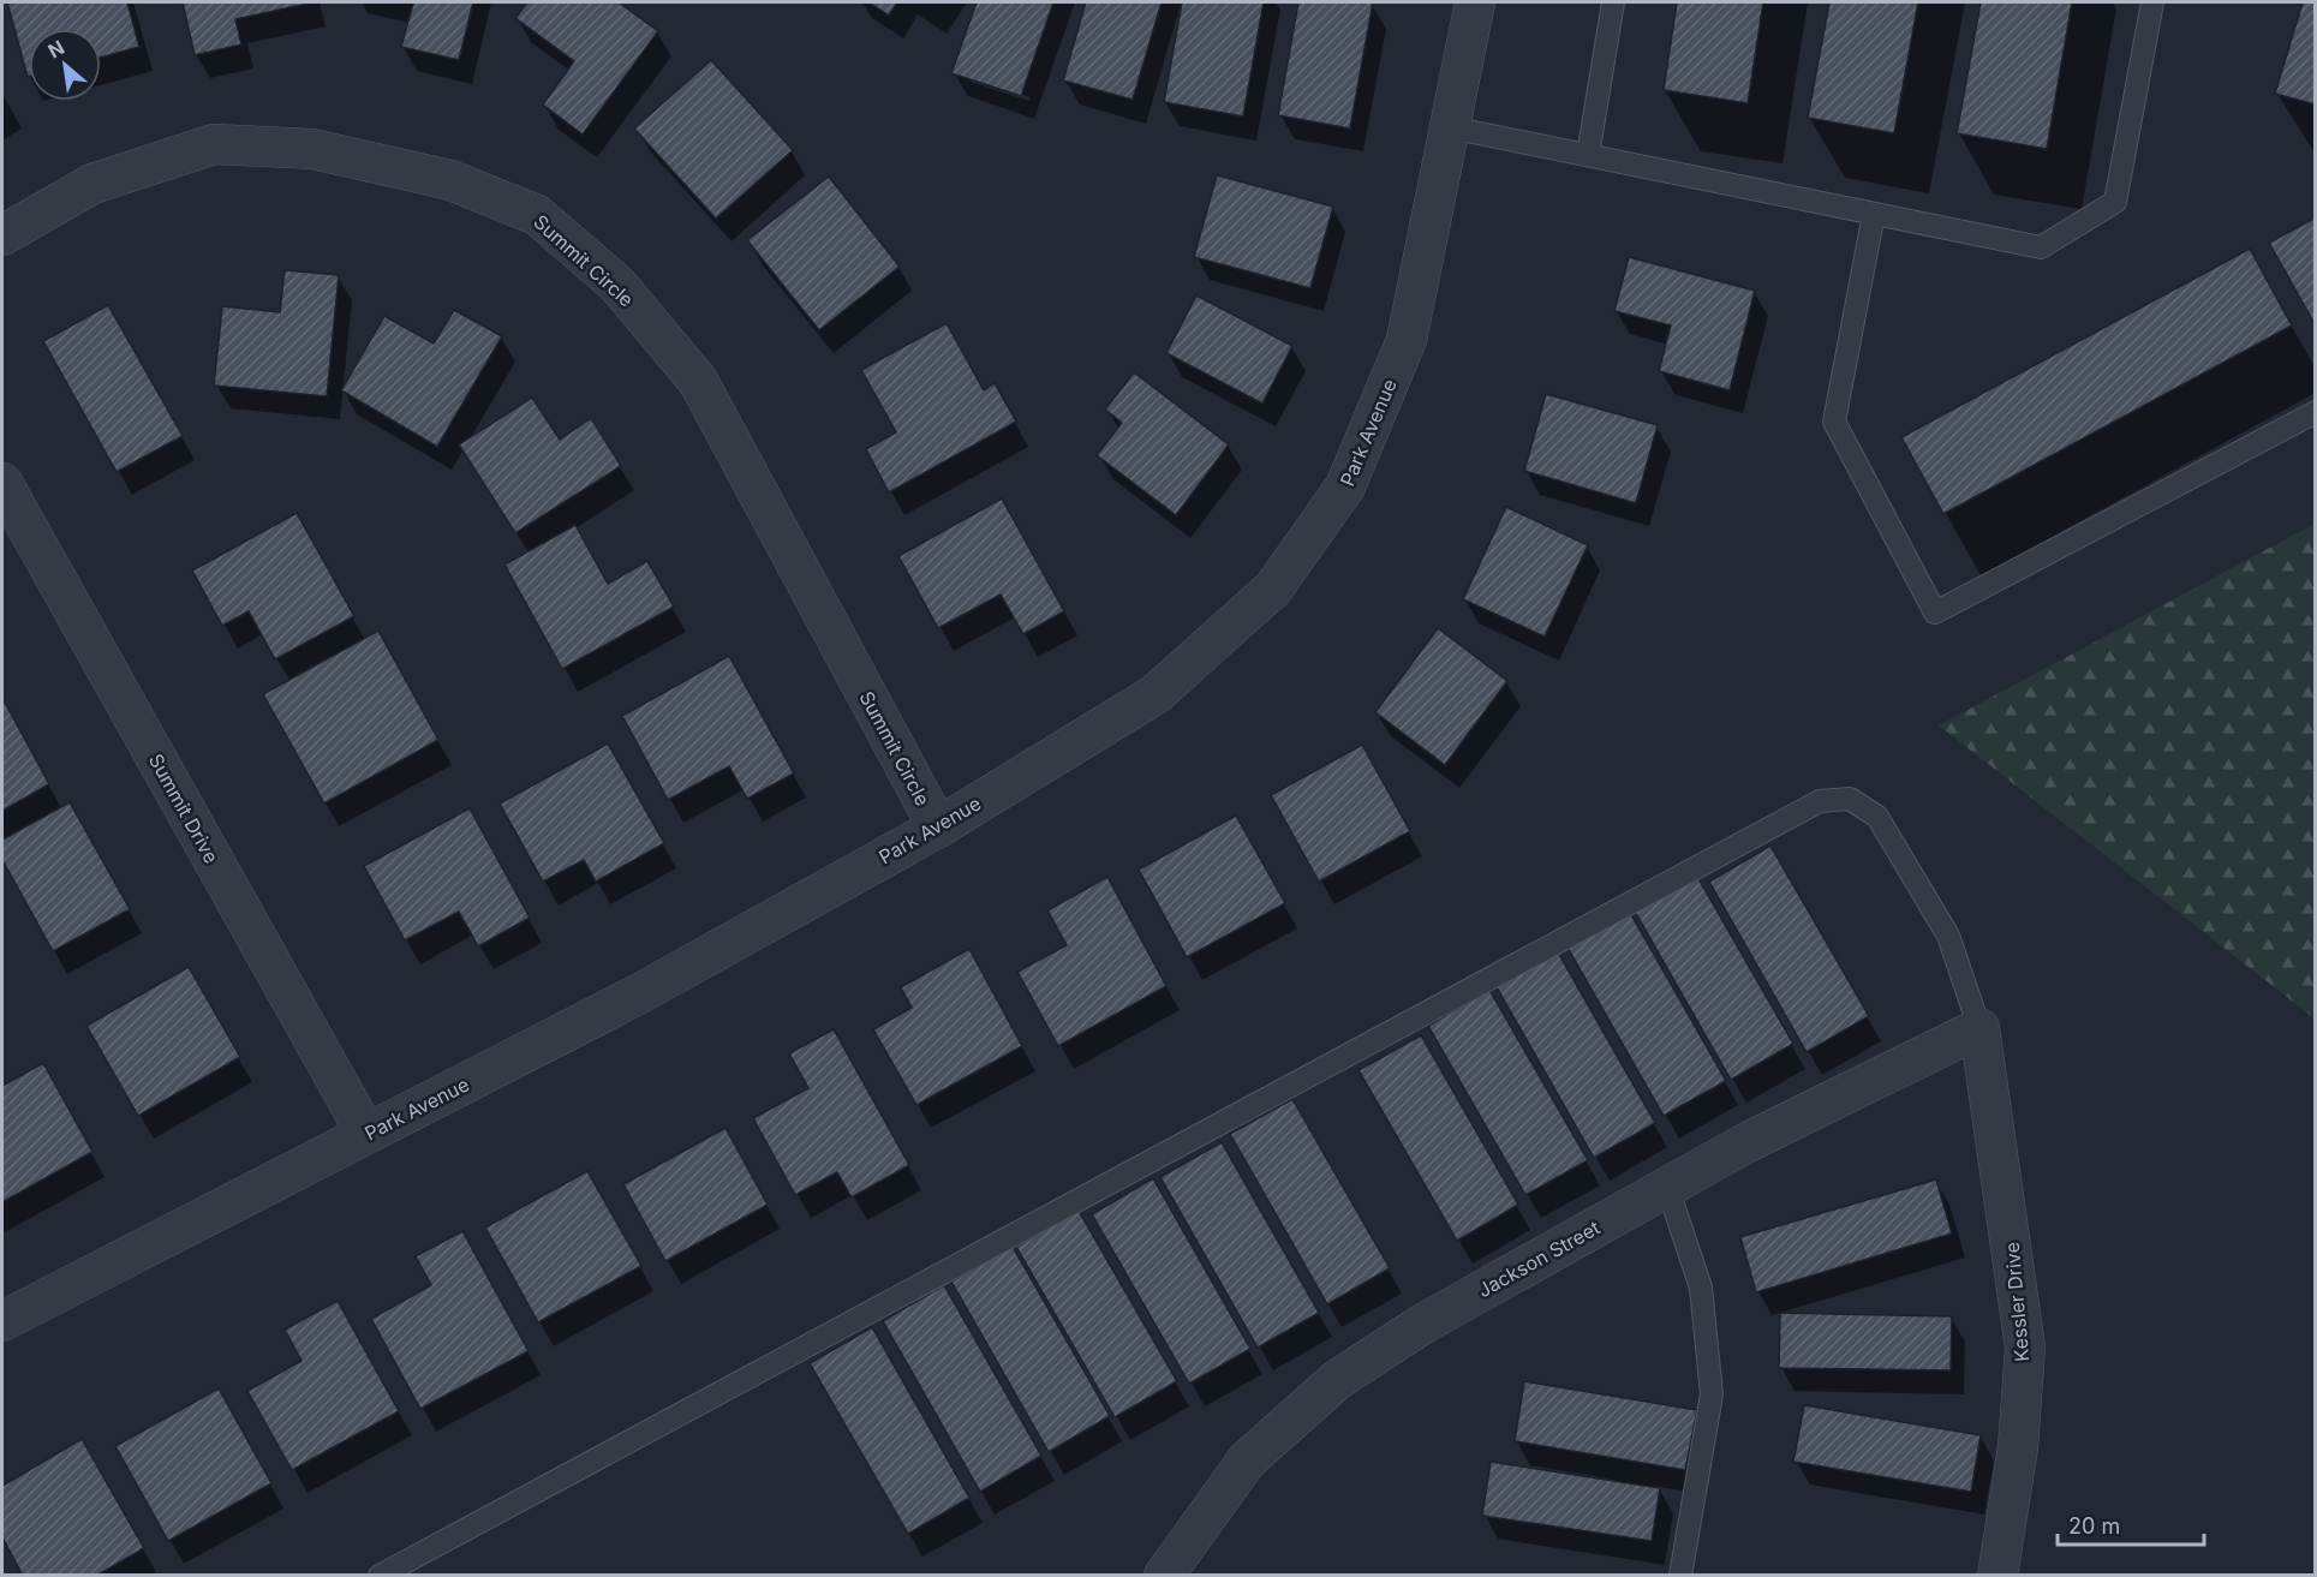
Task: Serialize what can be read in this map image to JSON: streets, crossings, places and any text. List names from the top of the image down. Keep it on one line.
{"streets":{"street":["Summit Circle","Park Avenue","Summit Drive","Jackson Street","Kessler Drive"]},"crossings":[["Summit Circle","Park Avenue"],["Park Avenue","Summit Drive"],["Jackson Street","Kessler Drive"]],"scale_bar":"20 m","north":"top left"}
